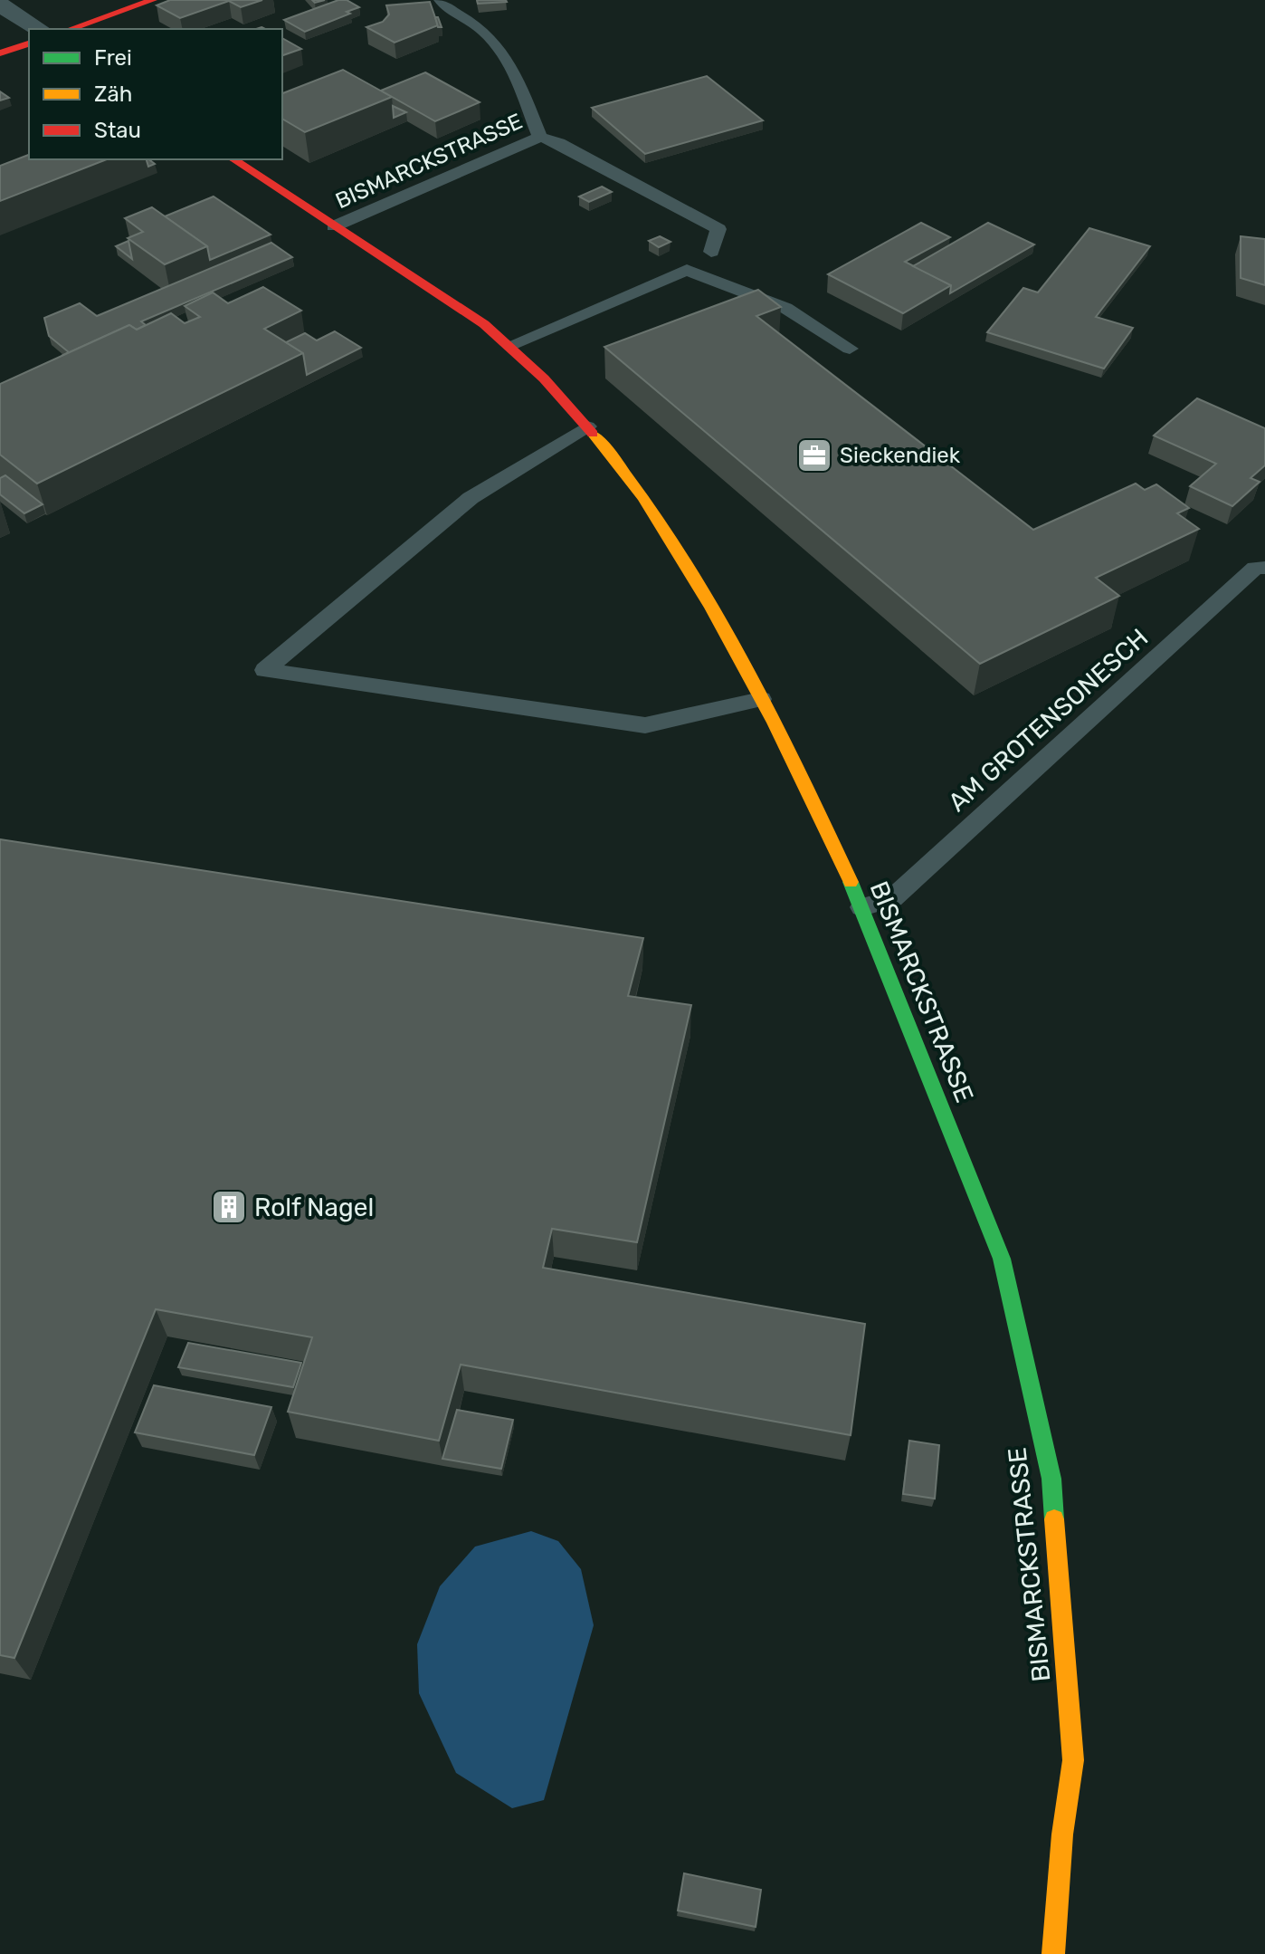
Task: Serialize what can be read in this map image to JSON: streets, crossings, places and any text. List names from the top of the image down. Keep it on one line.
{"streets":{"street":["BISMARCKSTRASSE"],"lane":["AM GROTENSONESCH"]},"crossings":[["BISMARCKSTRASSE","AM GROTENSONESCH"]],"places":{"office":["Sieckendiek"],"building":["Rolf Nagel"]},"legend":["Frei","Zäh","Stau"]}
